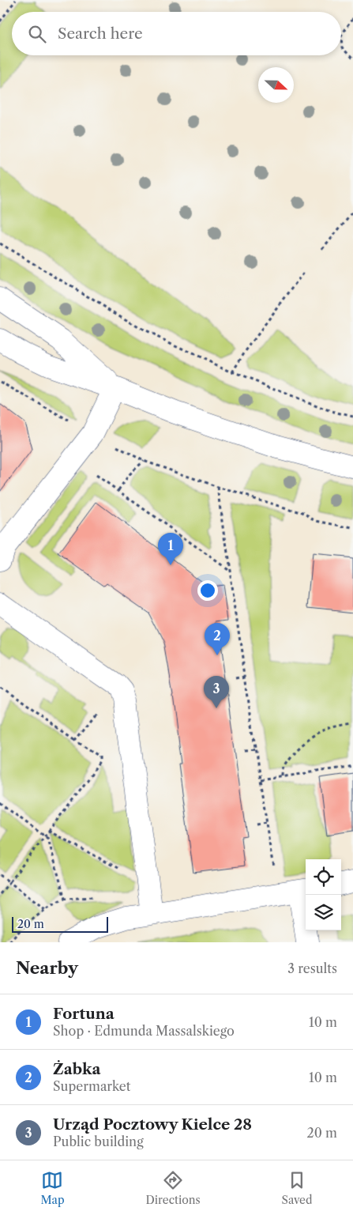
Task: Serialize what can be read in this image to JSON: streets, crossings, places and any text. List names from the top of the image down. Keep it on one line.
{"scale_bar":"20 m","north":"right","page":{"search":"Search here","pins":["1","2","3"],"scale":"20 m","heading":["Nearby","3 results"],"list":[{"mark":"1","name":"Fortuna","note":"Shop · Edmunda Massalskiego","value":"10 m"},{"mark":"2","name":"Żabka","note":"Supermarket","value":"10 m"},{"mark":"3","name":"Urząd Pocztowy Kielce 28","note":"Public building","value":"20 m"}],"nav":["Map","Directions","Saved"]}}
